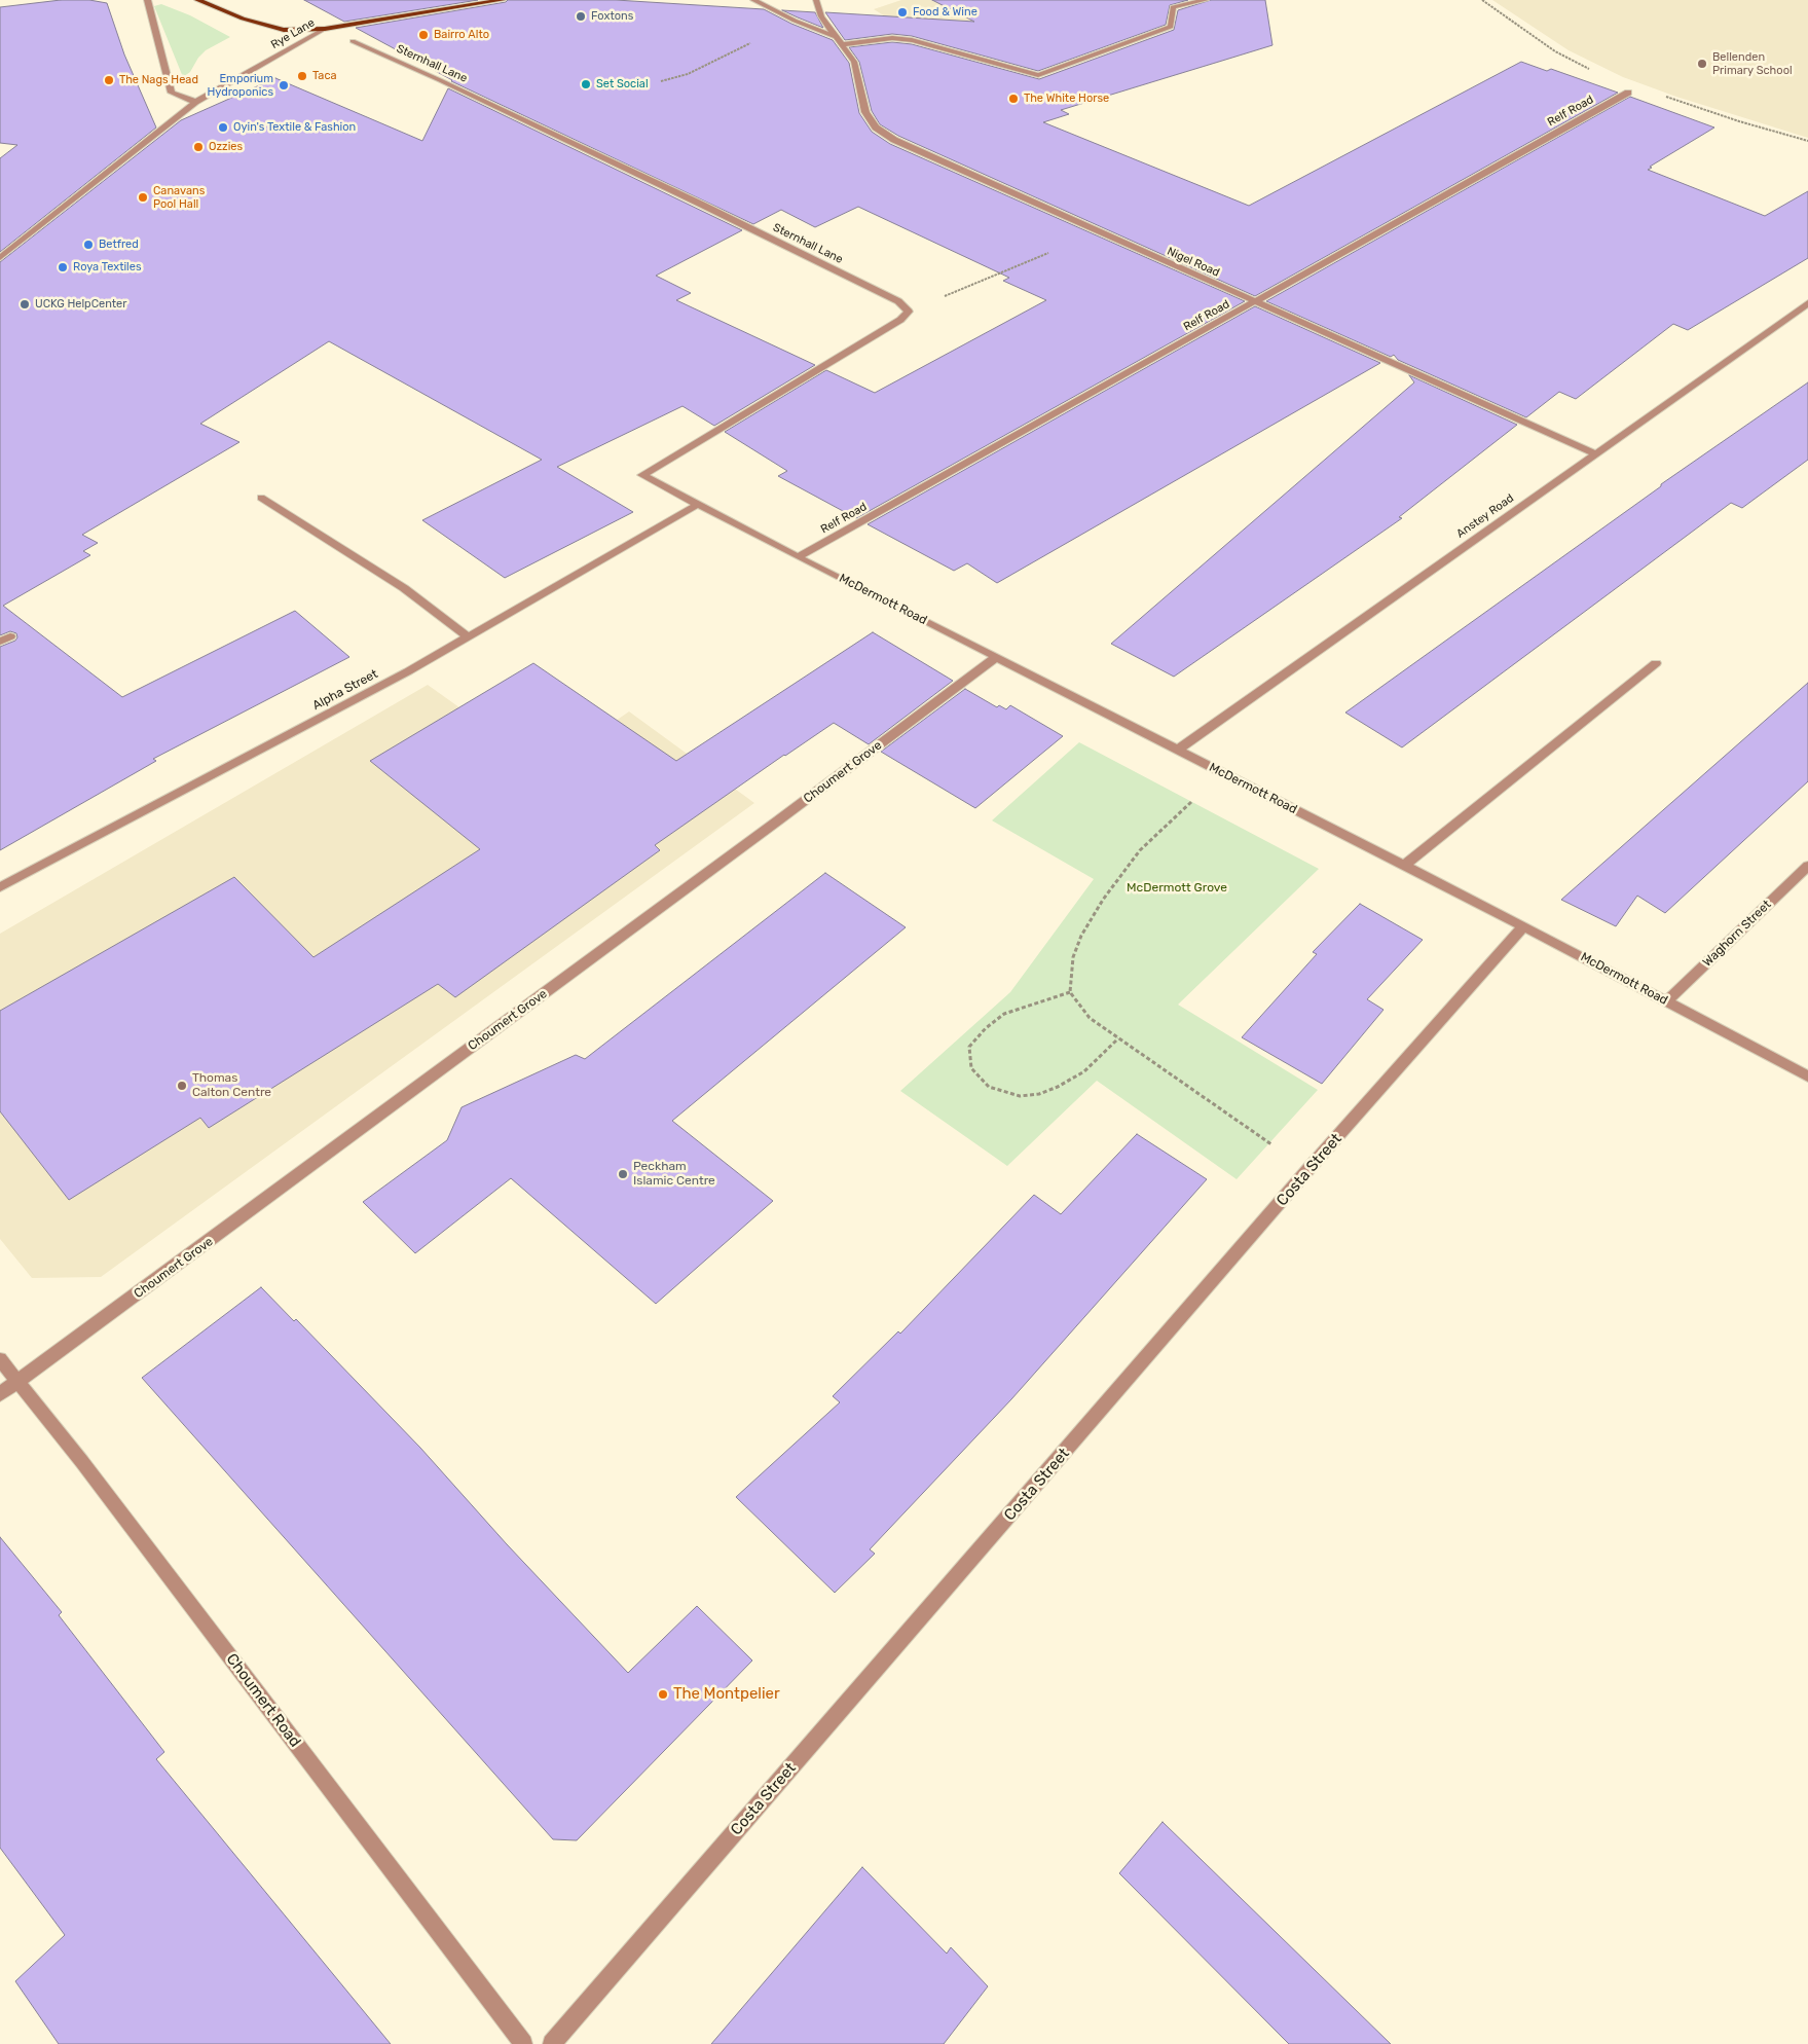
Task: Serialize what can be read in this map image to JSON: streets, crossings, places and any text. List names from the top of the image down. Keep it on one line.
{"streets":{"main road":["Rye Lane"],"street":["Sternhall Lane","Relf Road","Nigel Road","Anstey Road","McDermott Road","Alpha Street","Choumert Grove","Waghorn Street","Costa Street","Choumert Road"]},"crossings":[["Relf Road","Nigel Road"],["Relf Road","McDermott Road"],["Nigel Road","Anstey Road"],["Anstey Road","McDermott Road"],["McDermott Road","Alpha Street"],["McDermott Road","Choumert Grove"],["McDermott Road","Waghorn Street"],["McDermott Road","Costa Street"],["Choumert Grove","Choumert Road"]],"parks":["McDermott Grove"],"places":["Food & Wine","Foxtons","Bairro Alto","Bellenden Primary School","Taca","The Nags Head","Set Social","Emporium Hydroponics","The White Horse","Oyin's Textile & Fashion","Ozzies","Canavans Pool Hall","Betfred","Roya Textiles","UCKG HelpCenter","Thomas Calton Centre","Peckham Islamic Centre","The Montpelier"]}
